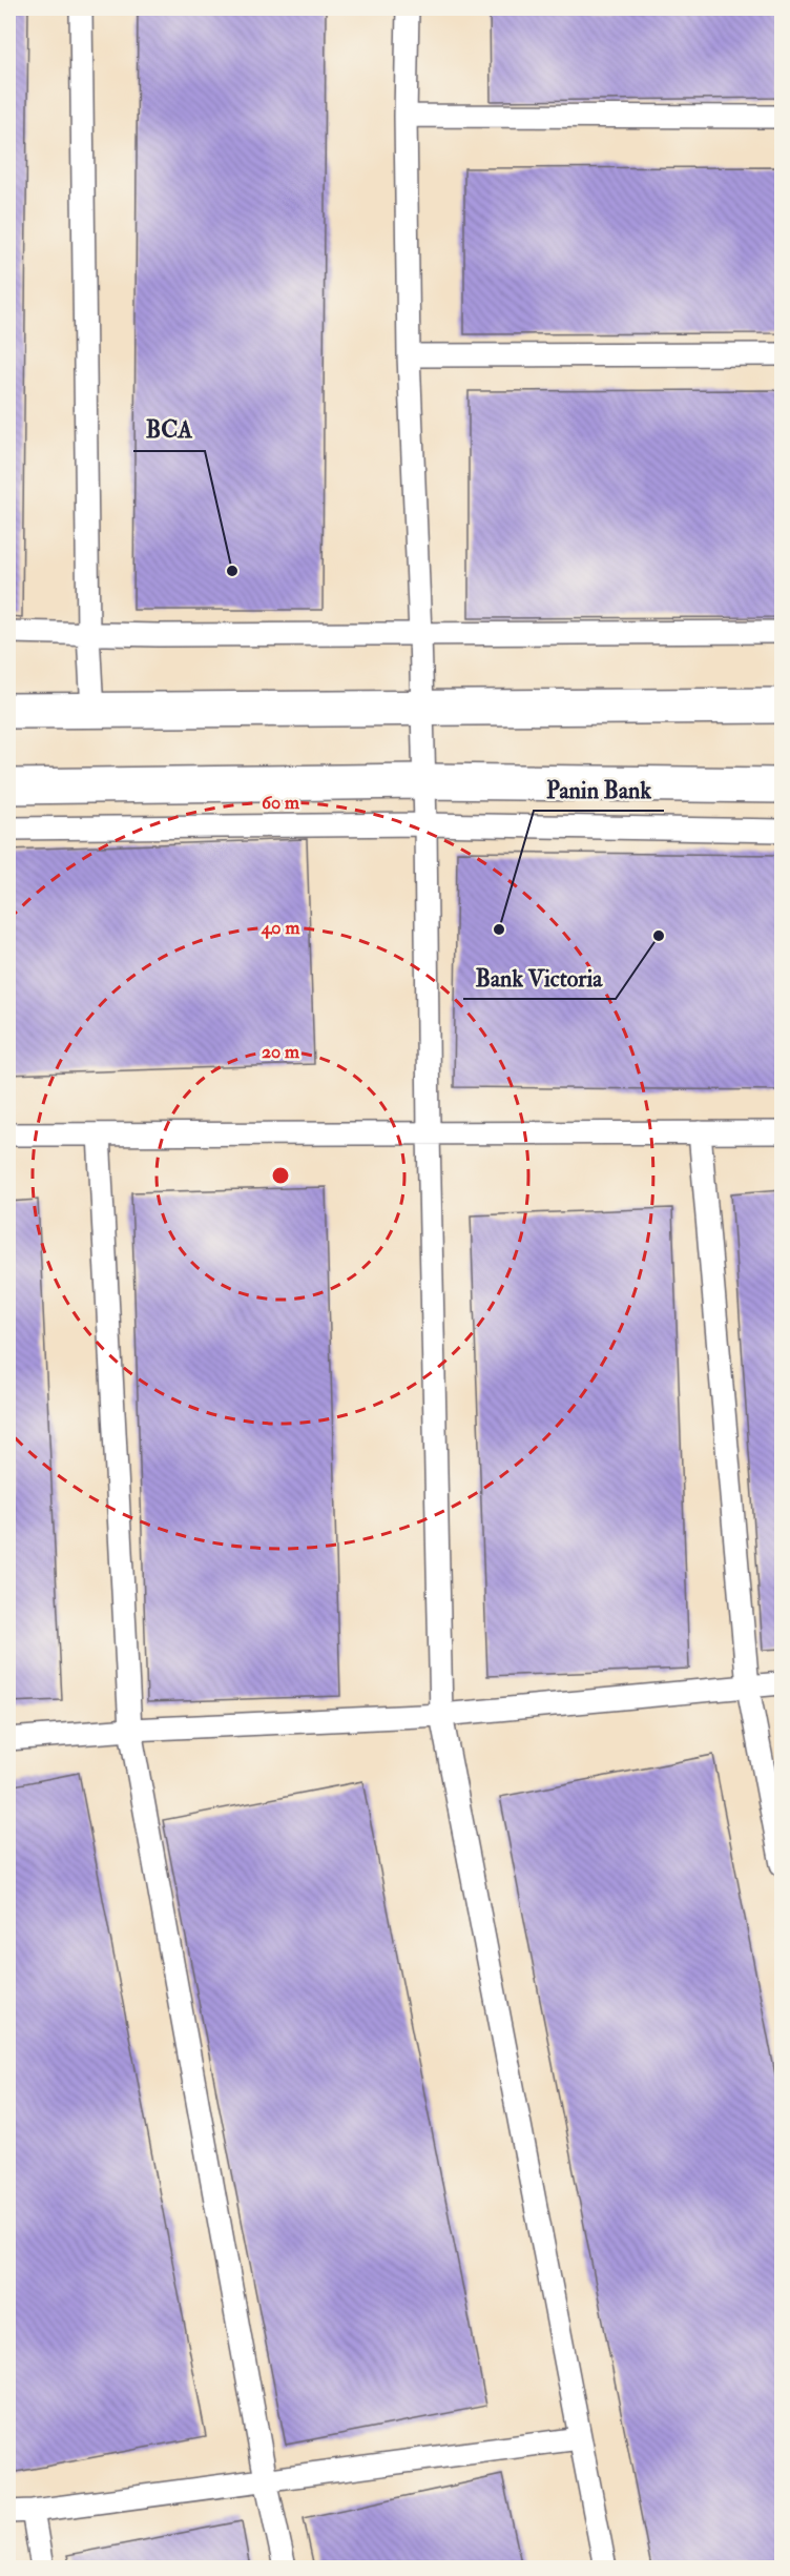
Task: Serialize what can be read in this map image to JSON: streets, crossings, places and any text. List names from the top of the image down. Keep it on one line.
{"places":["BCA","Panin Bank","Bank Victoria"],"rings":["60 m","40 m","20 m"]}
